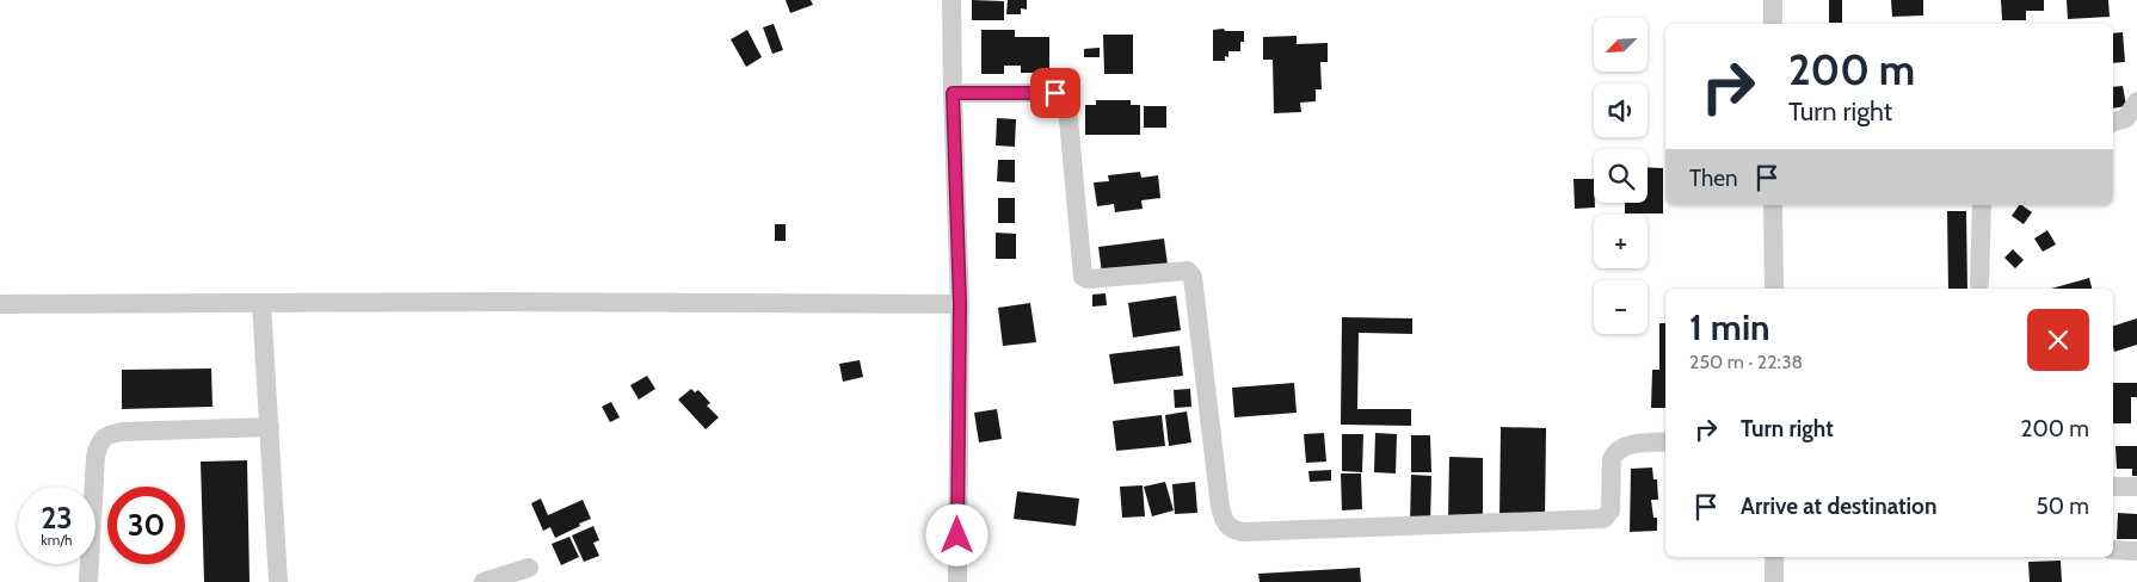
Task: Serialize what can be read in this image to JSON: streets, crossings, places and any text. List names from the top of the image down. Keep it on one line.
{"north":"bottom left","page":{"map_buttons":["+","−"],"turn":["200 m","Turn right"],"then":"Then","heading":["1 min","250 m · 22:38"],"list":[{"name":"Turn right","value":"200 m"},{"name":"Arrive at destination","value":"50 m"}],"speed":"23 km/h","limit":"30"}}
